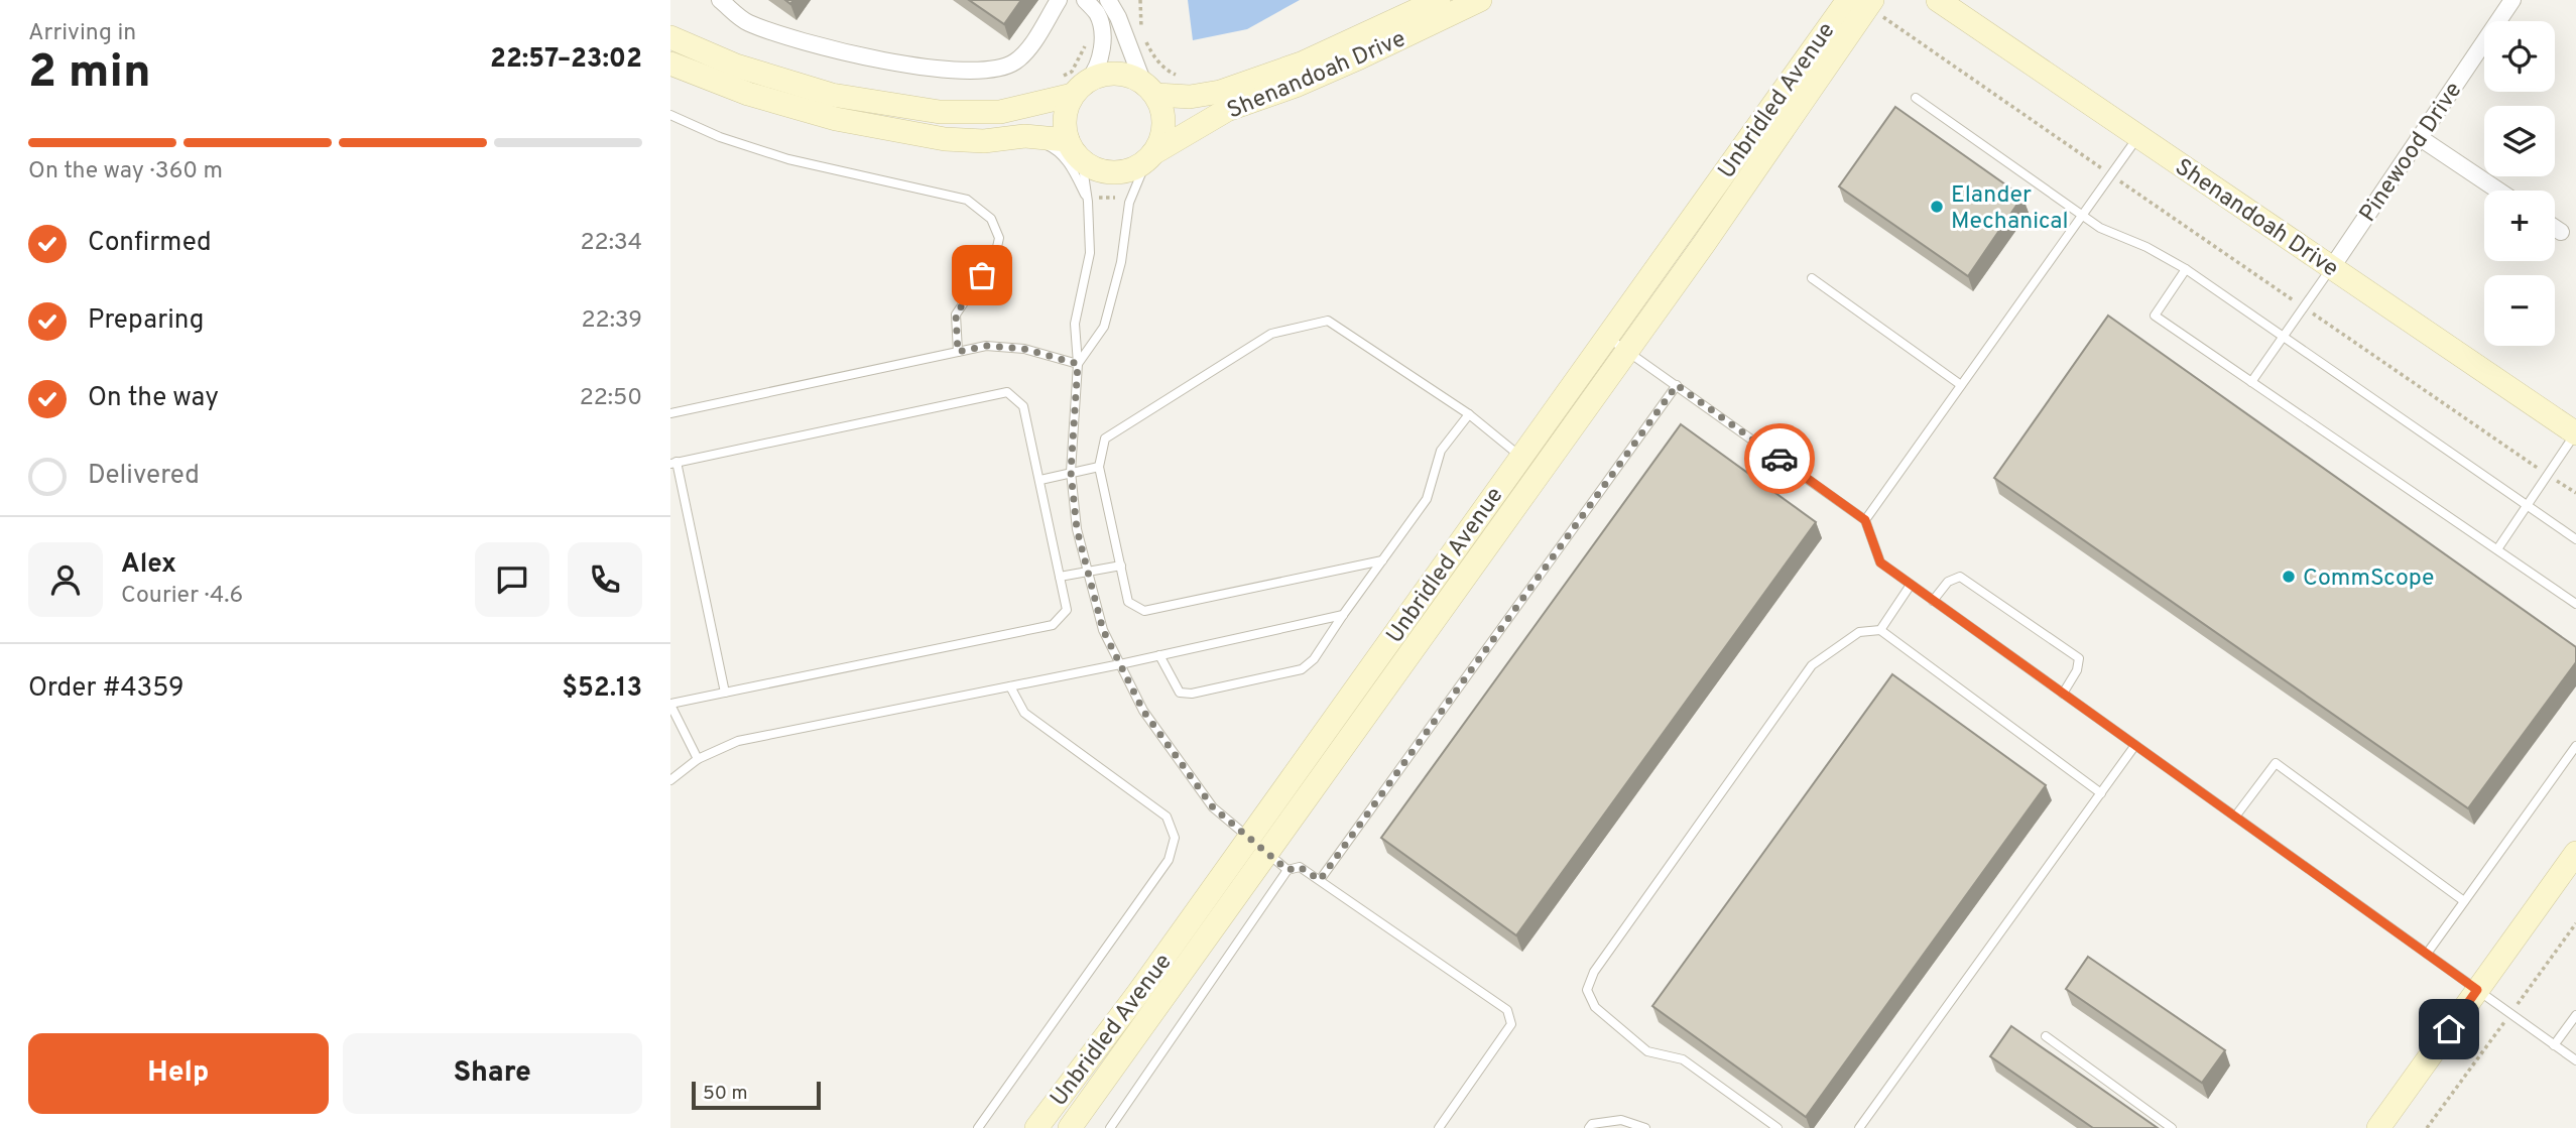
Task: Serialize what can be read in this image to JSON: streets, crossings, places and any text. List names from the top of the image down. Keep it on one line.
{"streets":{"street":["Shenandoah Drive","Unbridled Avenue","Pinewood Drive"]},"crossings":[["Shenandoah Drive","Pinewood Drive"]],"places":["Elander Mechanical","CommScope"],"scale_bar":"50 m","page":{"heading":["2 min","Arriving in","22:57–23:02"],"panel":["Alex","Courier · 4.6","Order #4359","$52.13"],"map_buttons":["+","−"],"bar":"On the way · 360 m","list":[["Confirmed","22:34"],["Preparing","22:39"],["On the way","22:50"],"Delivered"],"buttons":["Help","Share"],"scale":"50 m"}}
